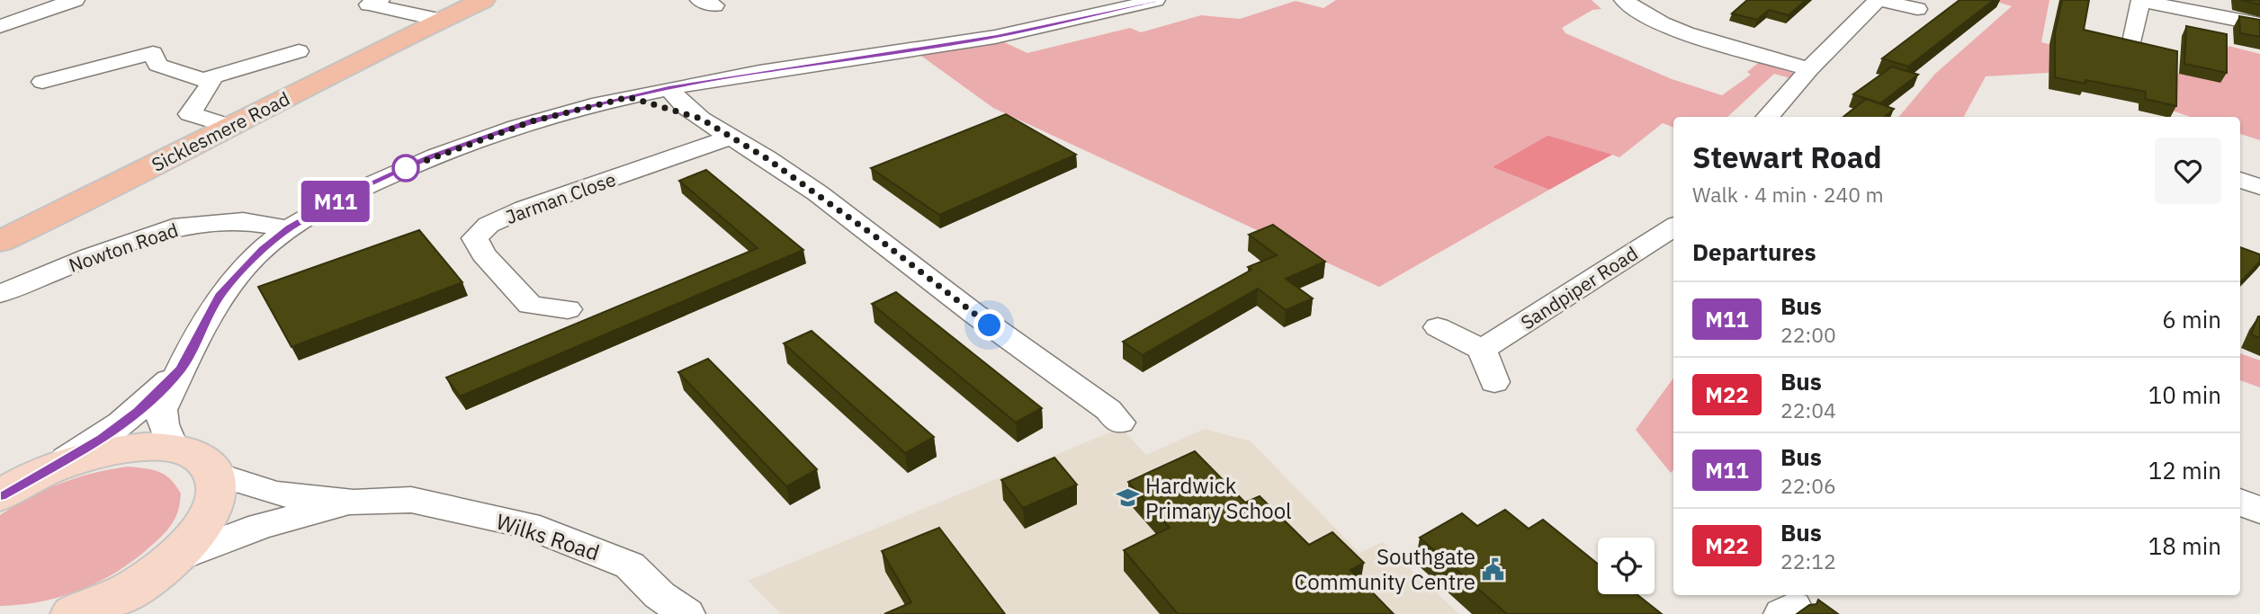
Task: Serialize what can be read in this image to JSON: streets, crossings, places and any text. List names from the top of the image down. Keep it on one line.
{"streets":{"highway":["Sicklesmere Road"],"street":["Jarman Close","Nowton Road","Sandpiper Road","Wilks Road"]},"places":{"school or university":["Hardwick Primary School"],"public building":["Southgate Community Centre"]},"lines":["bus line M11"],"page":{"on_map":"M11","heading":[["Stewart Road","Walk · 4 min · 240 m"],"Departures"],"list":[{"mark":"M11","name":"Bus","note":"22:00","value":"6 min"},{"mark":"M22","name":"Bus","note":"22:04","value":"10 min"},{"mark":"M11","name":"Bus","note":"22:06","value":"12 min"},{"mark":"M22","name":"Bus","note":"22:12","value":"18 min"}]}}
